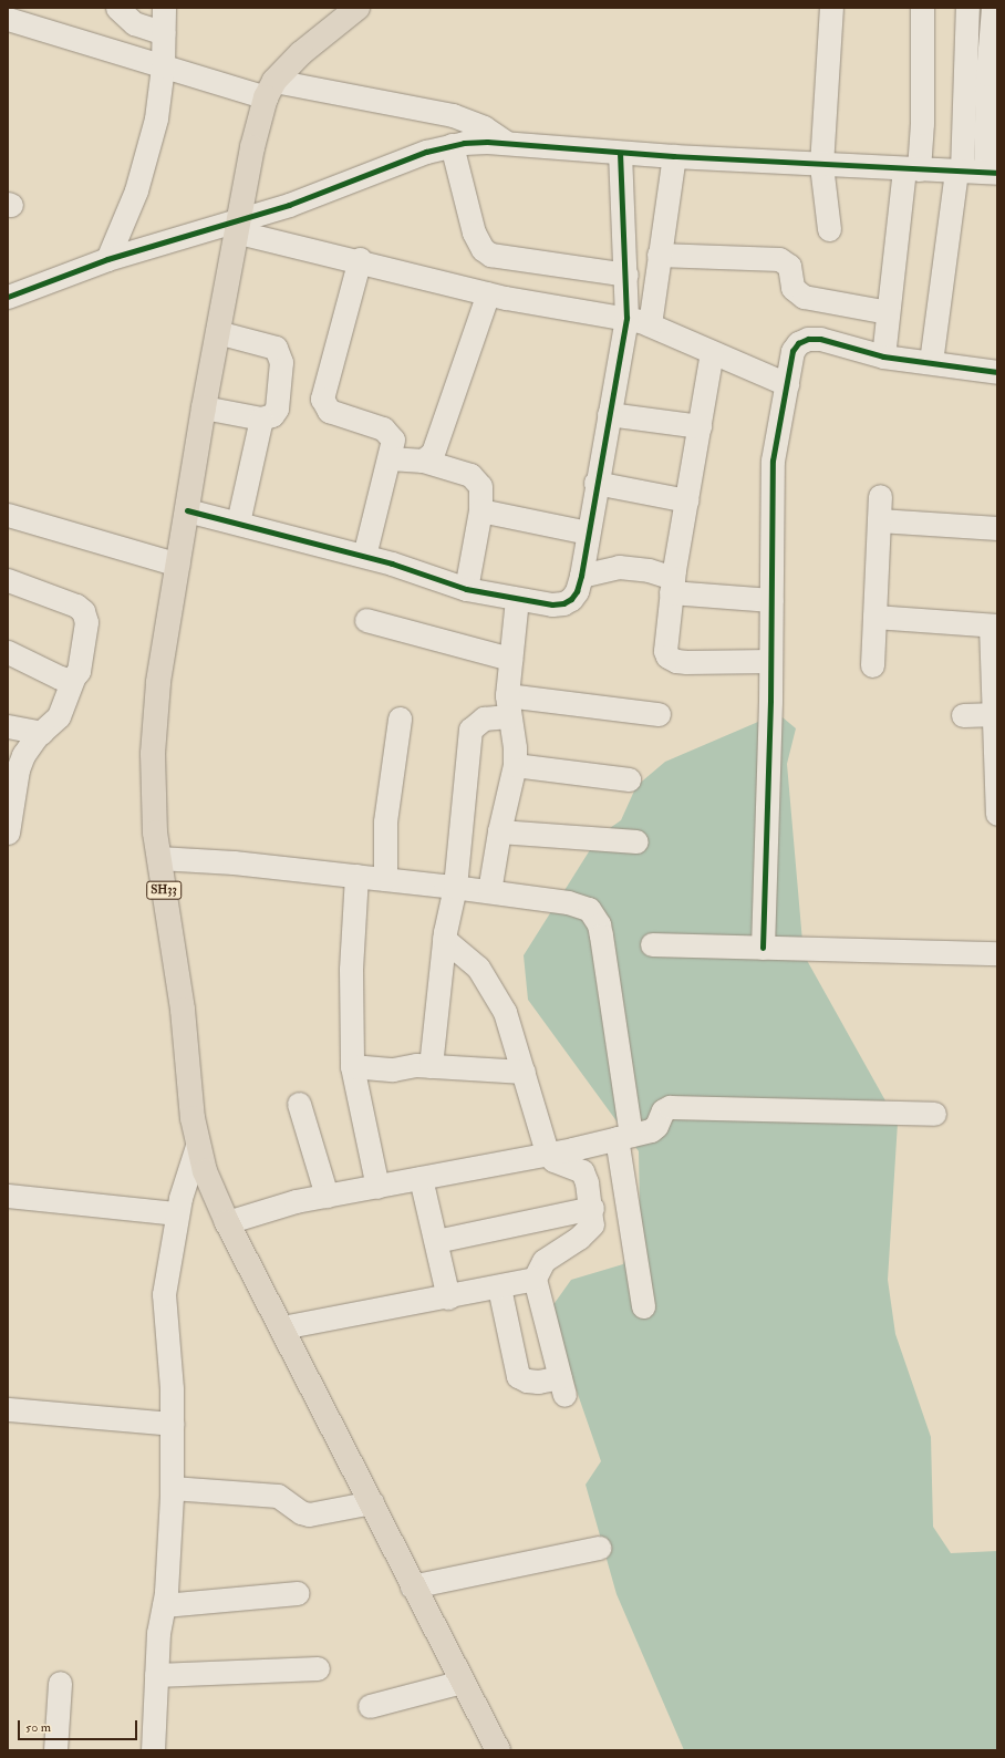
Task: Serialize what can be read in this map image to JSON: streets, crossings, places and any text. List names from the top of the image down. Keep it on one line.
{"streets":{"main road":["SH33"]},"scale_bar":"50 m"}
